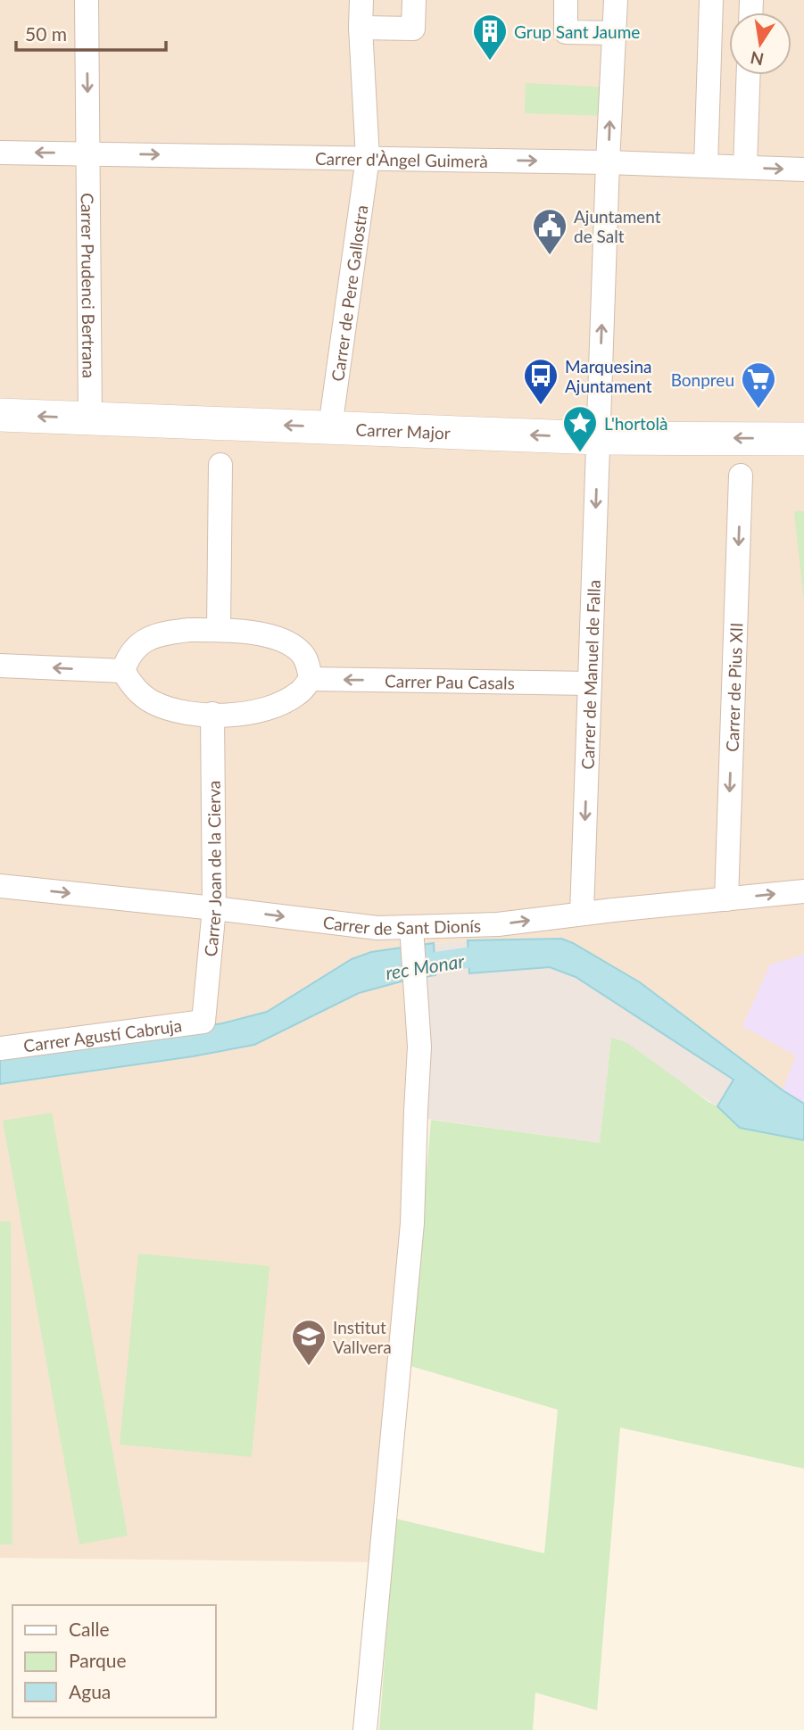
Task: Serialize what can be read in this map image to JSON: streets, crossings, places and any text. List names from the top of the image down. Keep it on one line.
{"streets":{"street":["Carrer d'Àngel Guimerà","Carrer Prudenci Bertrana","Carrer de Pere Gallostra","Carrer Major","Carrer de Manuel de Falla","Carrer Pau Casals","Carrer de Pius XII","Carrer Joan de la Cierva","Carrer de Sant Dionís","Carrer Agustí Cabruja"]},"crossings":[["Carrer d'Àngel Guimerà","Carrer Prudenci Bertrana"],["Carrer d'Àngel Guimerà","Carrer de Pere Gallostra"],["Carrer d'Àngel Guimerà","Carrer de Manuel de Falla"],["Carrer Prudenci Bertrana","Carrer Major"],["Carrer de Pere Gallostra","Carrer Major"],["Carrer Major","Carrer de Manuel de Falla"],["Carrer de Manuel de Falla","Carrer Pau Casals"],["Carrer de Manuel de Falla","Carrer de Sant Dionís"],["Carrer de Pius XII","Carrer de Sant Dionís"],["Carrer Joan de la Cierva","Carrer de Sant Dionís"],["Carrer Joan de la Cierva","Carrer Agustí Cabruja"]],"one_way":["Carrer Prudenci Bertrana","Carrer Major","Carrer Pau Casals","Carrer de Pius XII","Carrer de Sant Dionís"],"water":["rec Monar"],"places":{"building":["Grup Sant Jaume"],"public building":["Ajuntament de Salt"],"bus stop":["Marquesina Ajuntament"],"supermarket":["Bonpreu"],"place":["L'hortolà"],"school or university":["Institut Vallvera"]},"legend":["Calle","Parque","Agua"],"scale_bar":"50 m","north":"bottom"}
